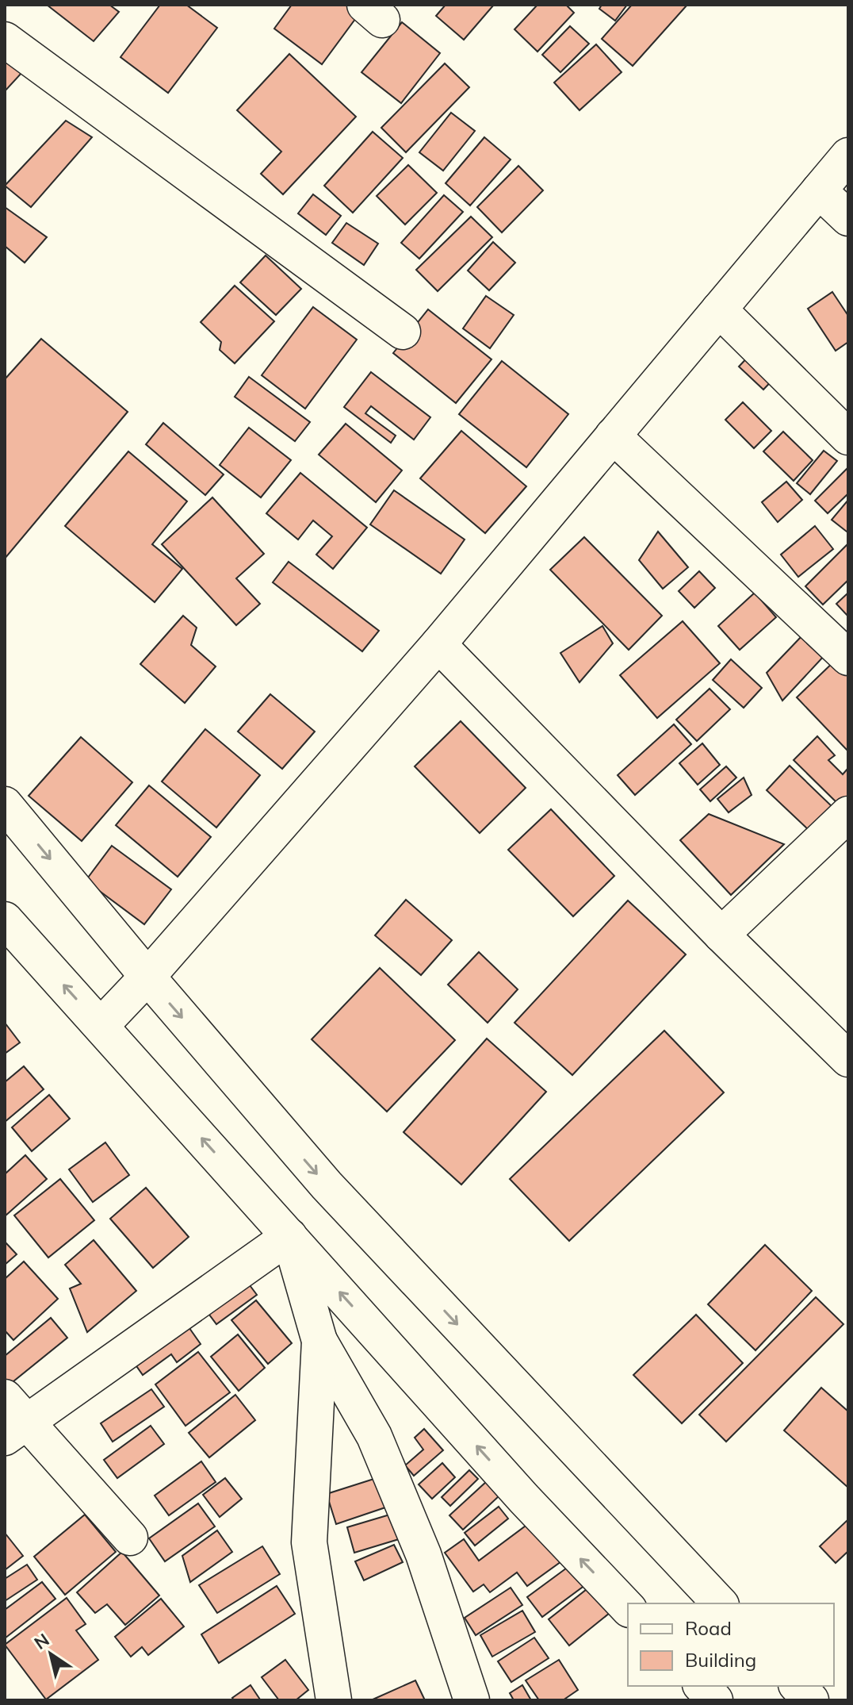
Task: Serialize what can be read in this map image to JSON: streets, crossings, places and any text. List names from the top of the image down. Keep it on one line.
{"legend":["Road","Building"],"north":"top left"}
